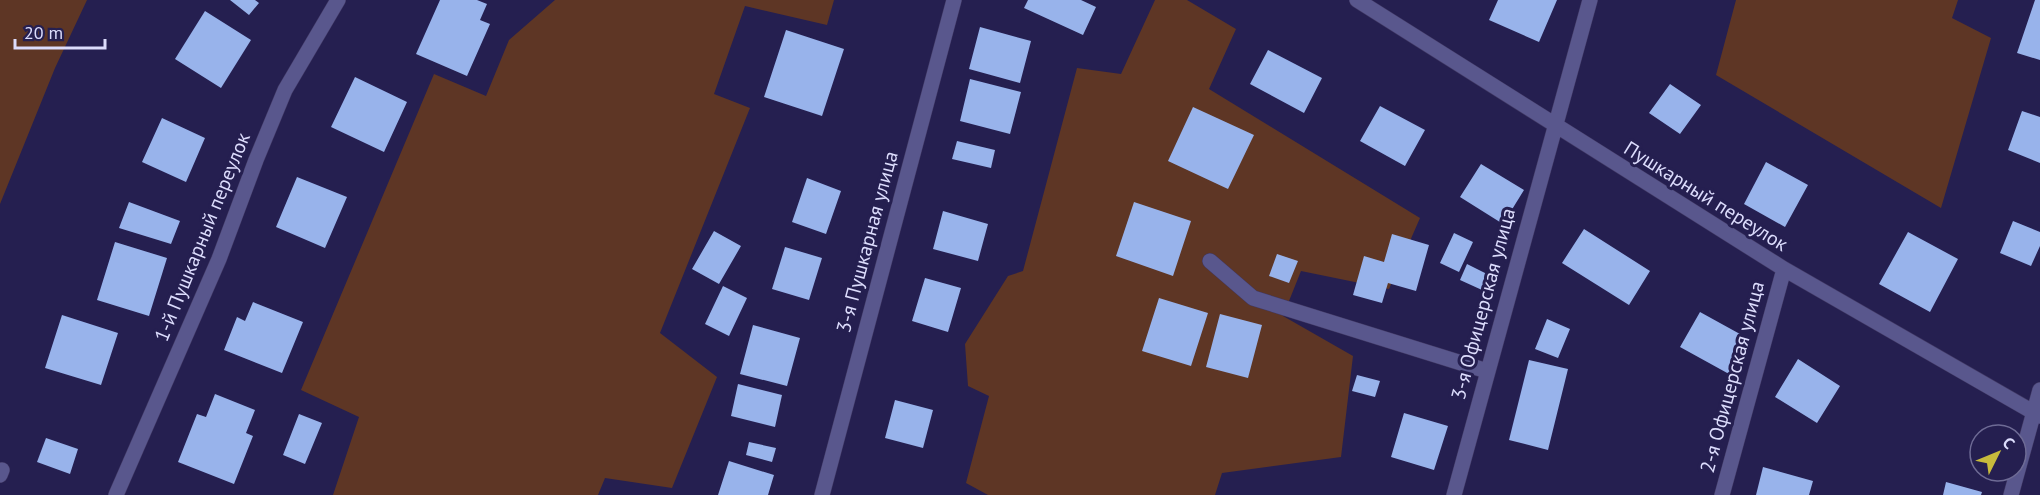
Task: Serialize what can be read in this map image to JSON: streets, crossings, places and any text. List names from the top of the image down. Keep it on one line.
{"streets":{"street":["Пушкарный переулок","1-й Пушкарный переулок","3-я Пушкарная улица","3-я Офицерская улица","2-я Офицерская улица"]},"crossings":[["Пушкарный переулок","3-я Офицерская улица"],["Пушкарный переулок","2-я Офицерская улица"]],"scale_bar":"20 m","north":"top right"}
